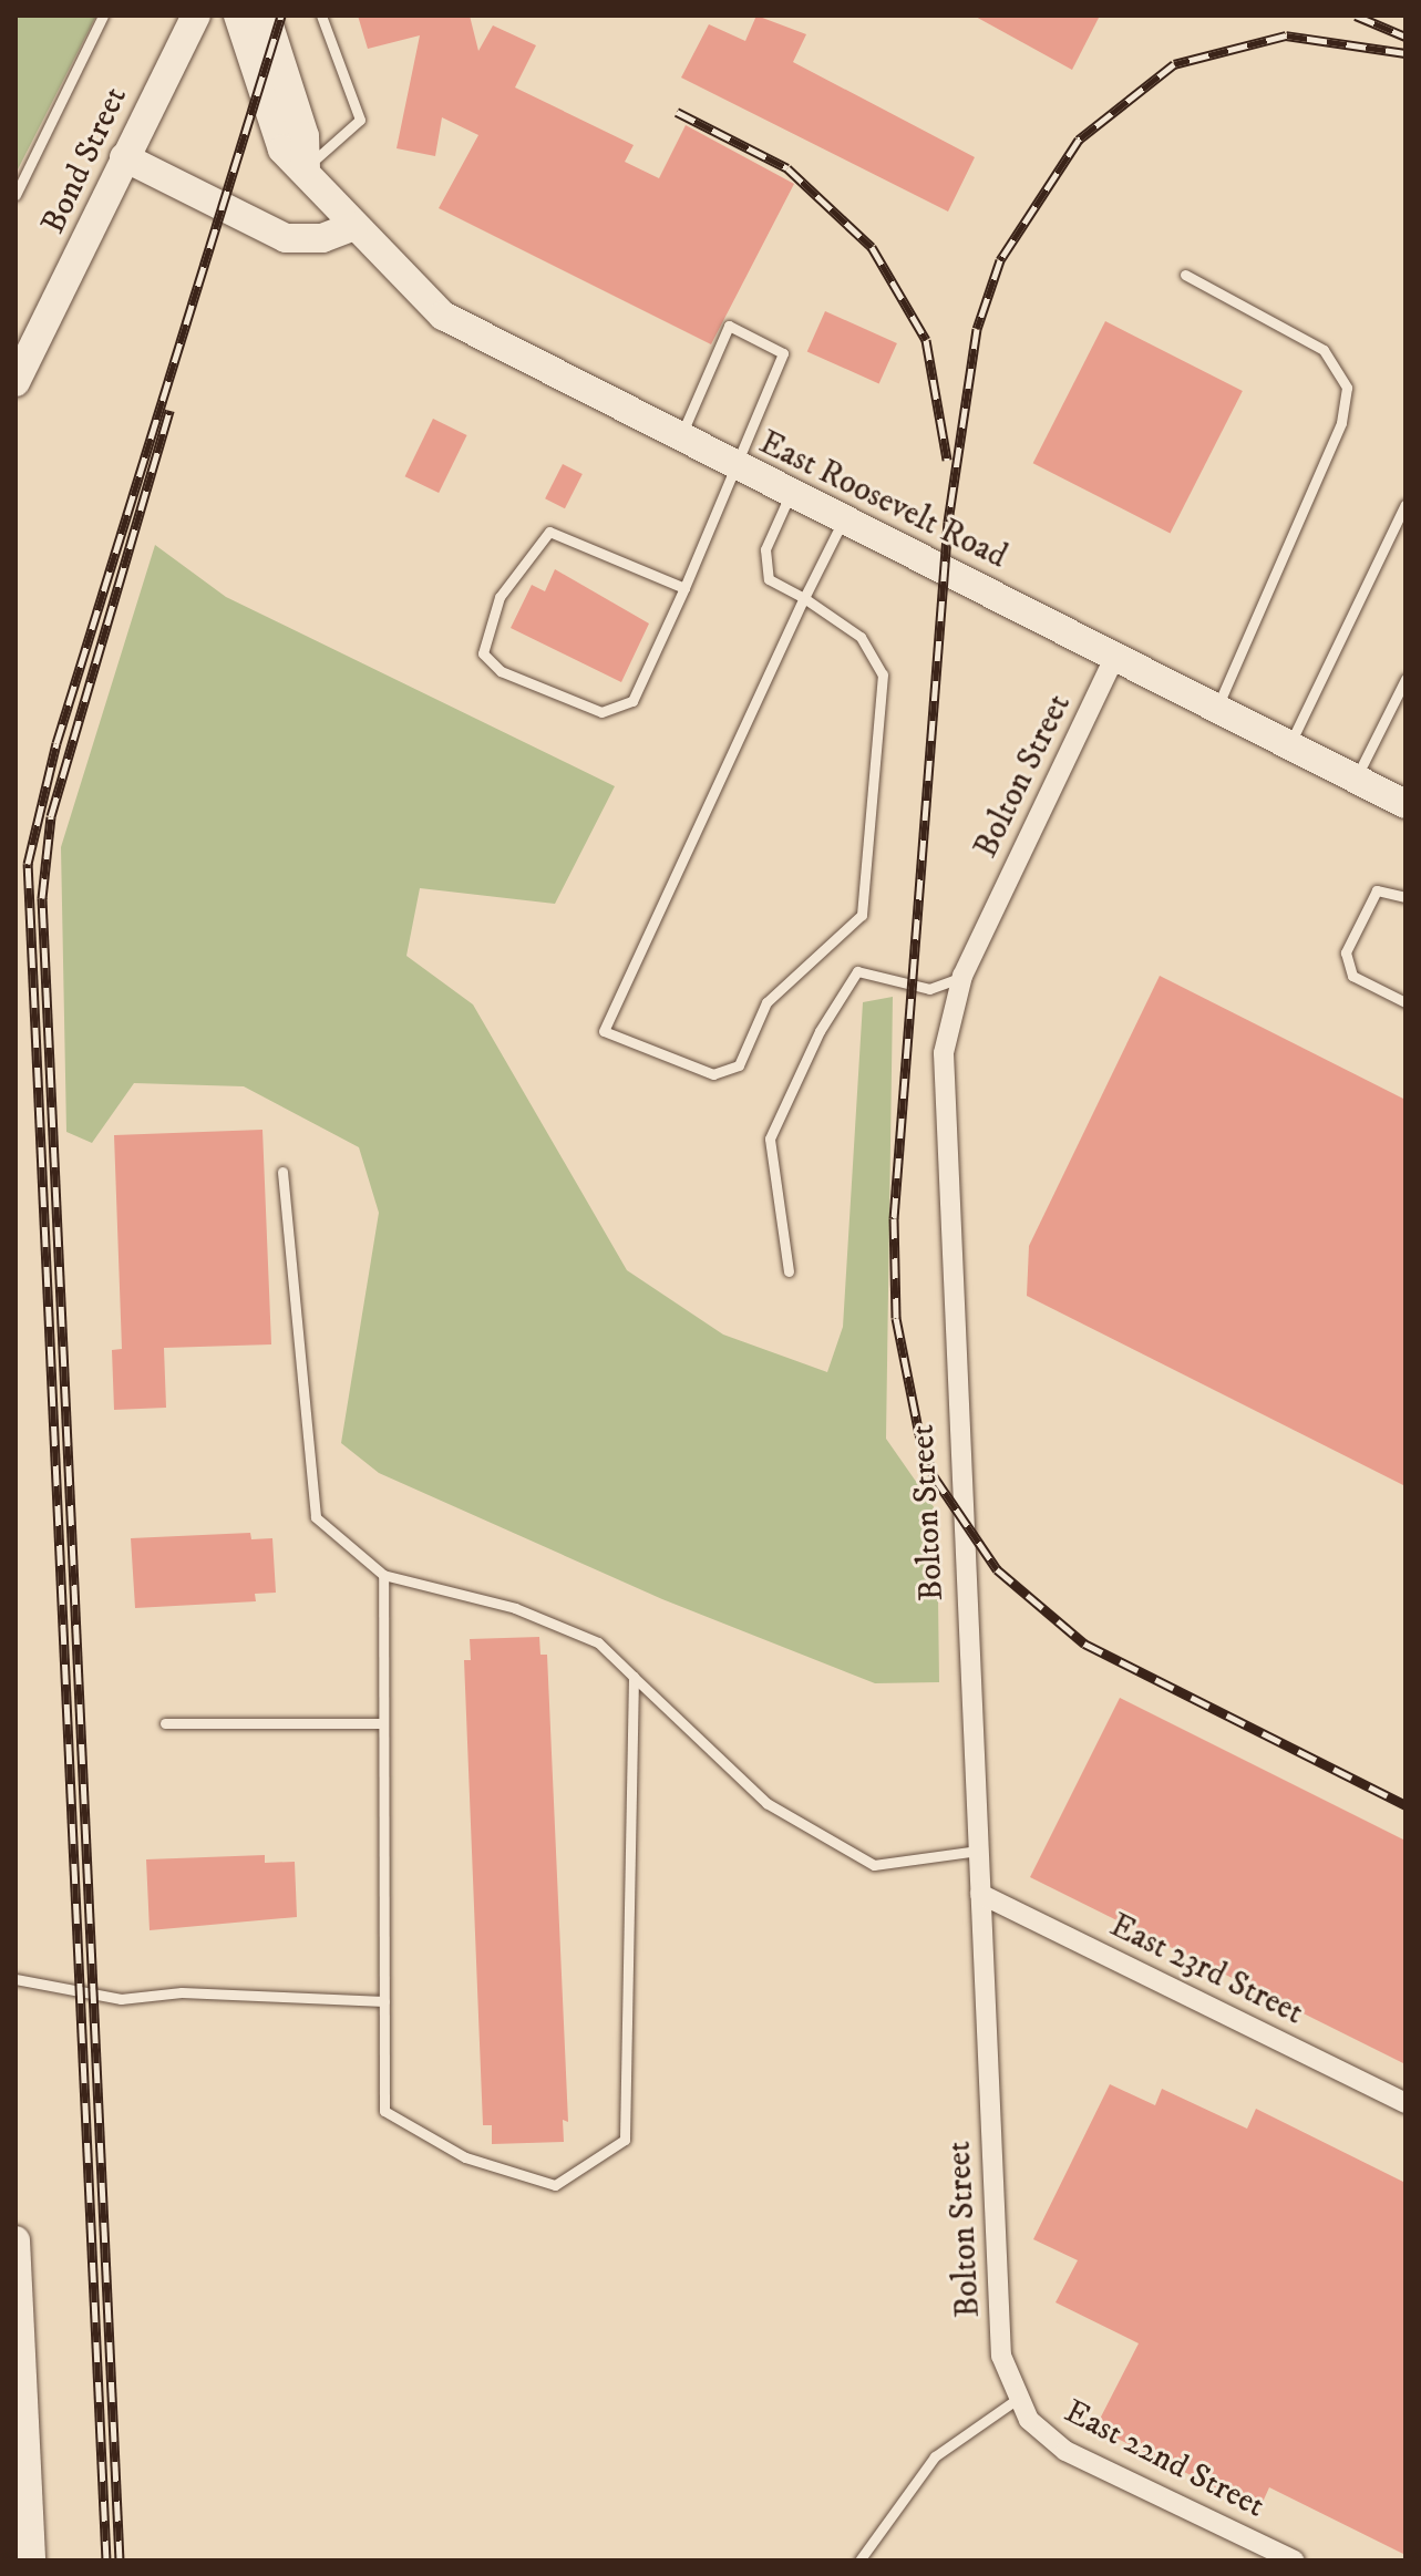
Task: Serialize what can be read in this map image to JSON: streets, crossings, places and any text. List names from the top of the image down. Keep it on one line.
{"streets":{"main road":["Bond Street","East Roosevelt Road"],"street":["Bolton Street","East 23rd Street","East 22nd Street"]},"crossings":[["East Roosevelt Road","Bolton Street"],["Bolton Street","East 23rd Street"],["Bolton Street","East 22nd Street"]]}
